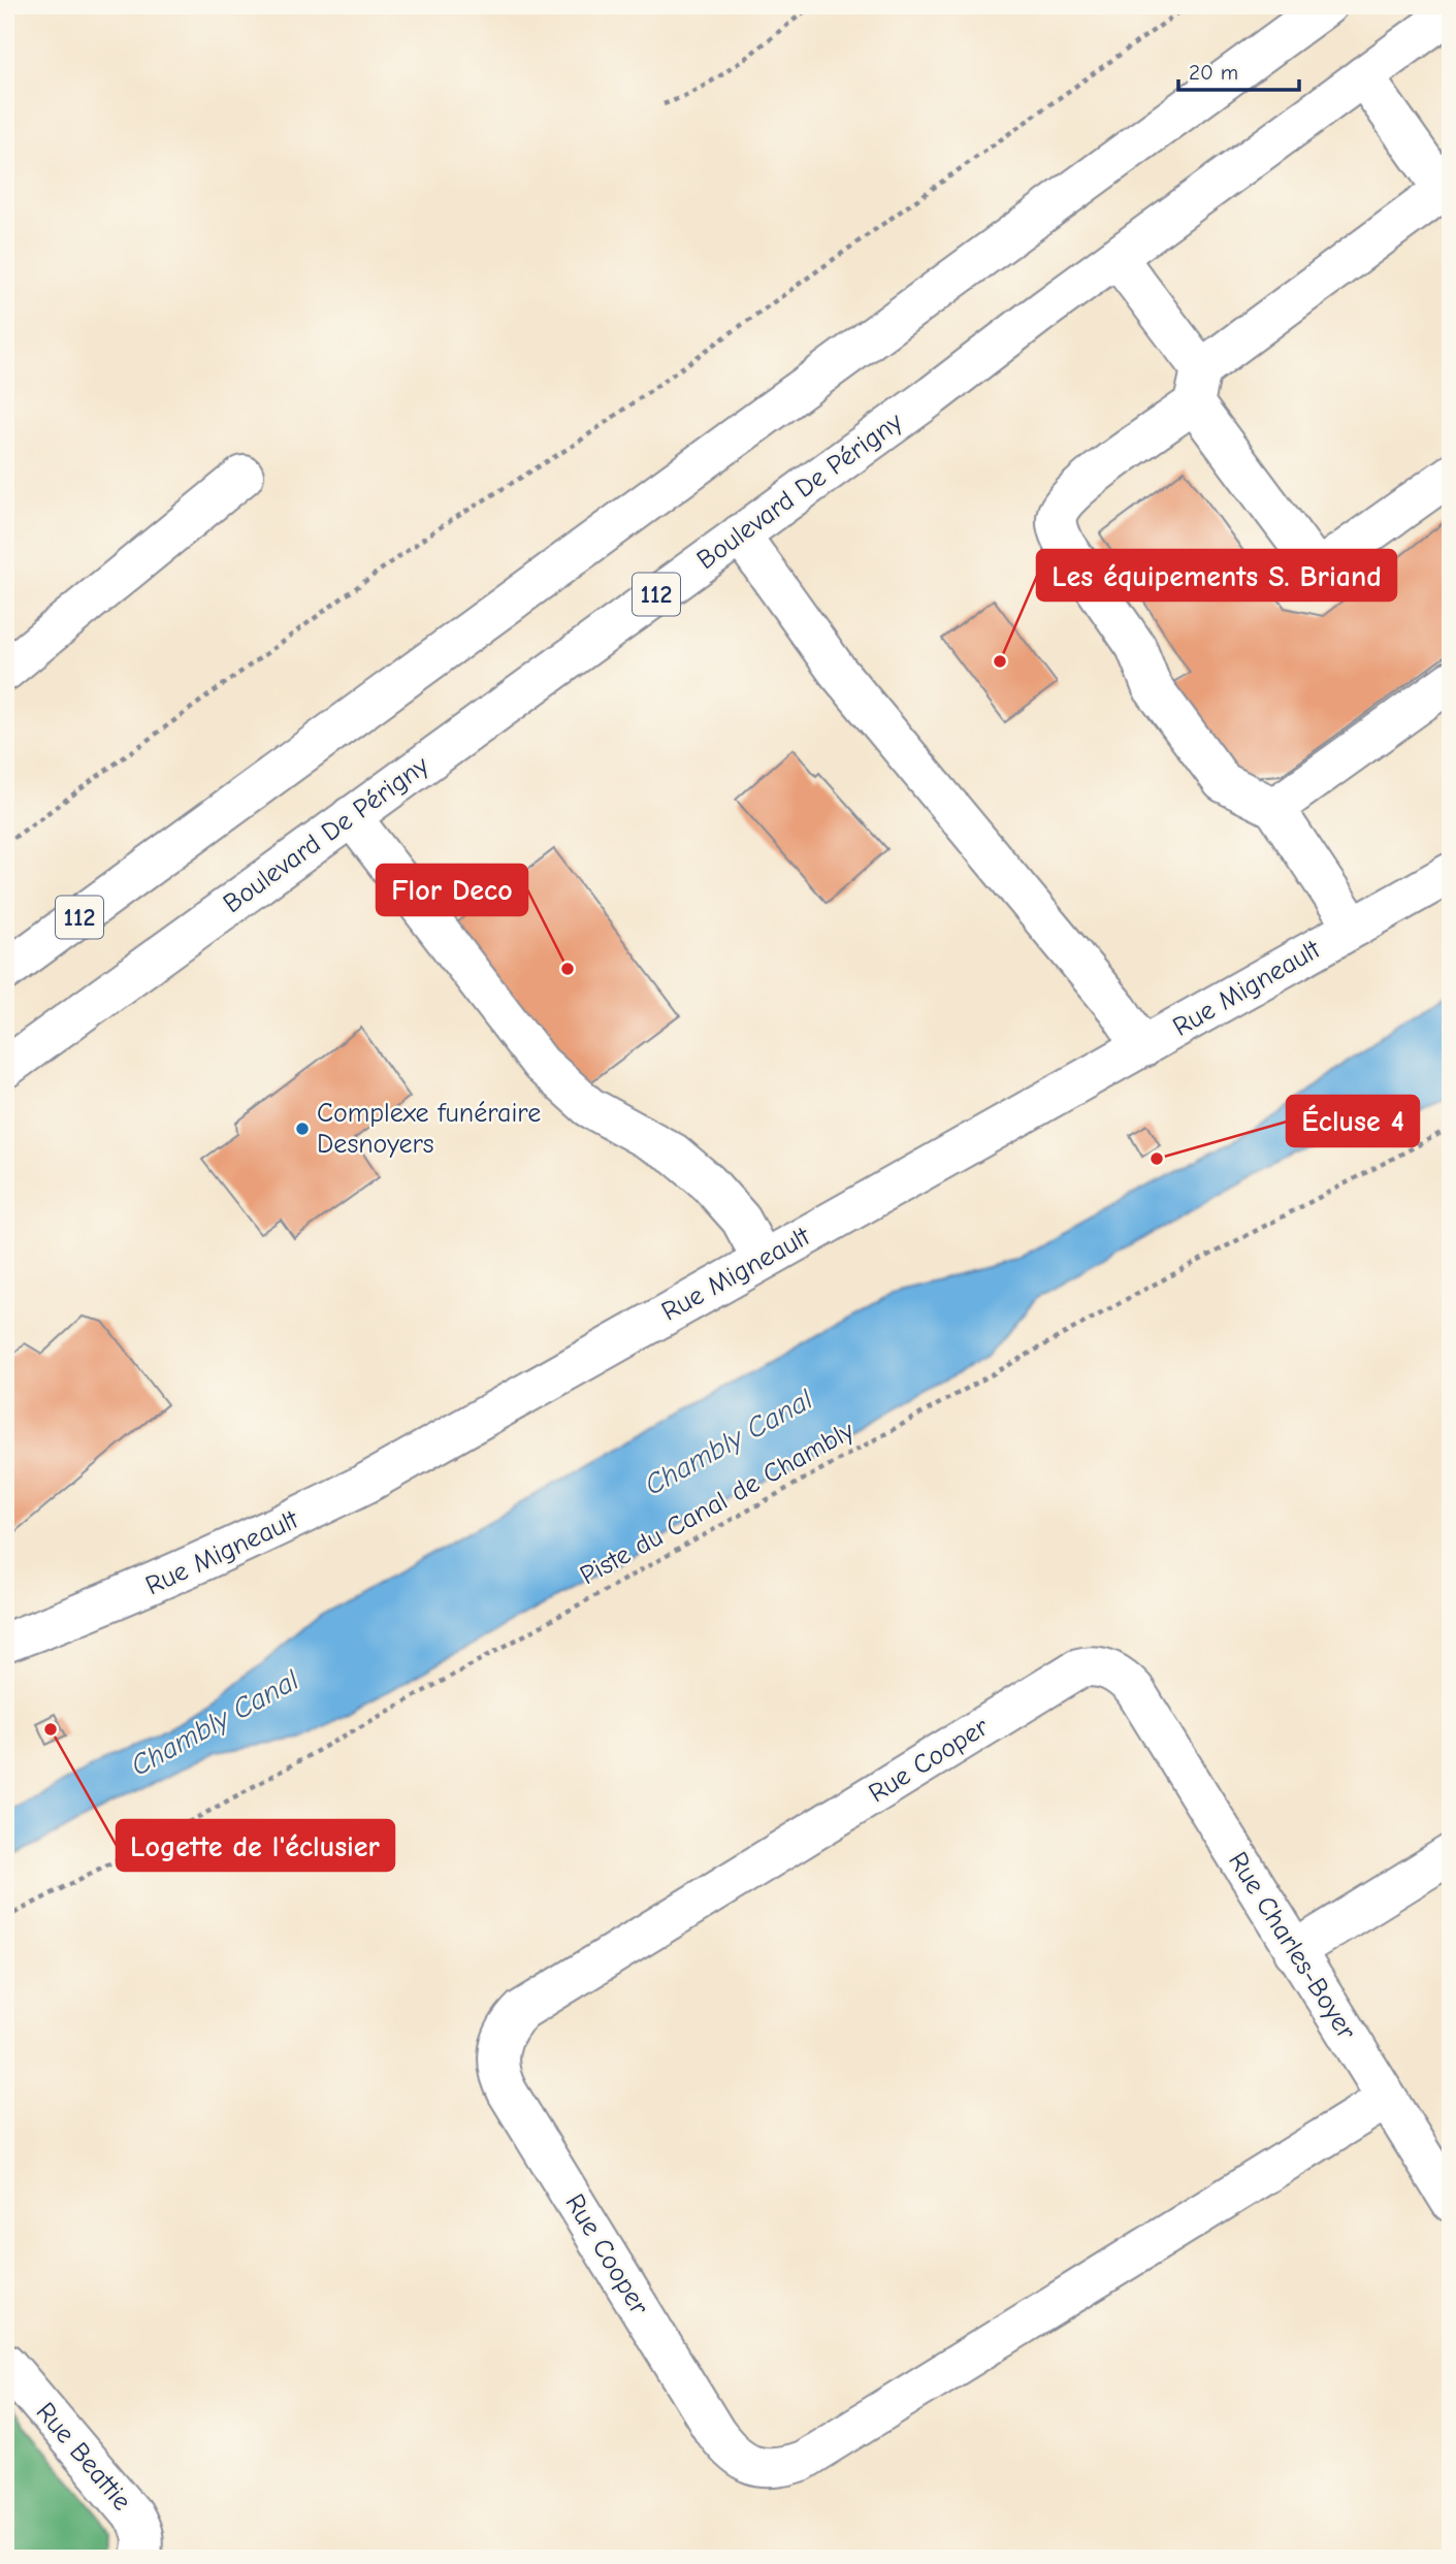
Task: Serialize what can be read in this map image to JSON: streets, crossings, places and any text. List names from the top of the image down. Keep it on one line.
{"streets":{"street":["Boulevard De Périgny","112","Rue Migneault","Rue Cooper","Rue Charles-Boyer","Rue Beattie"],"path":["Piste du Canal de Chambly"]},"crossings":[["Rue Cooper","Rue Charles-Boyer"]],"water":["Chambly Canal"],"places":["Les équipements S. Briand","Flor Deco","Complexe funéraire Desnoyers","Écluse 4","Logette de l'éclusier"],"scale_bar":"20 m"}
